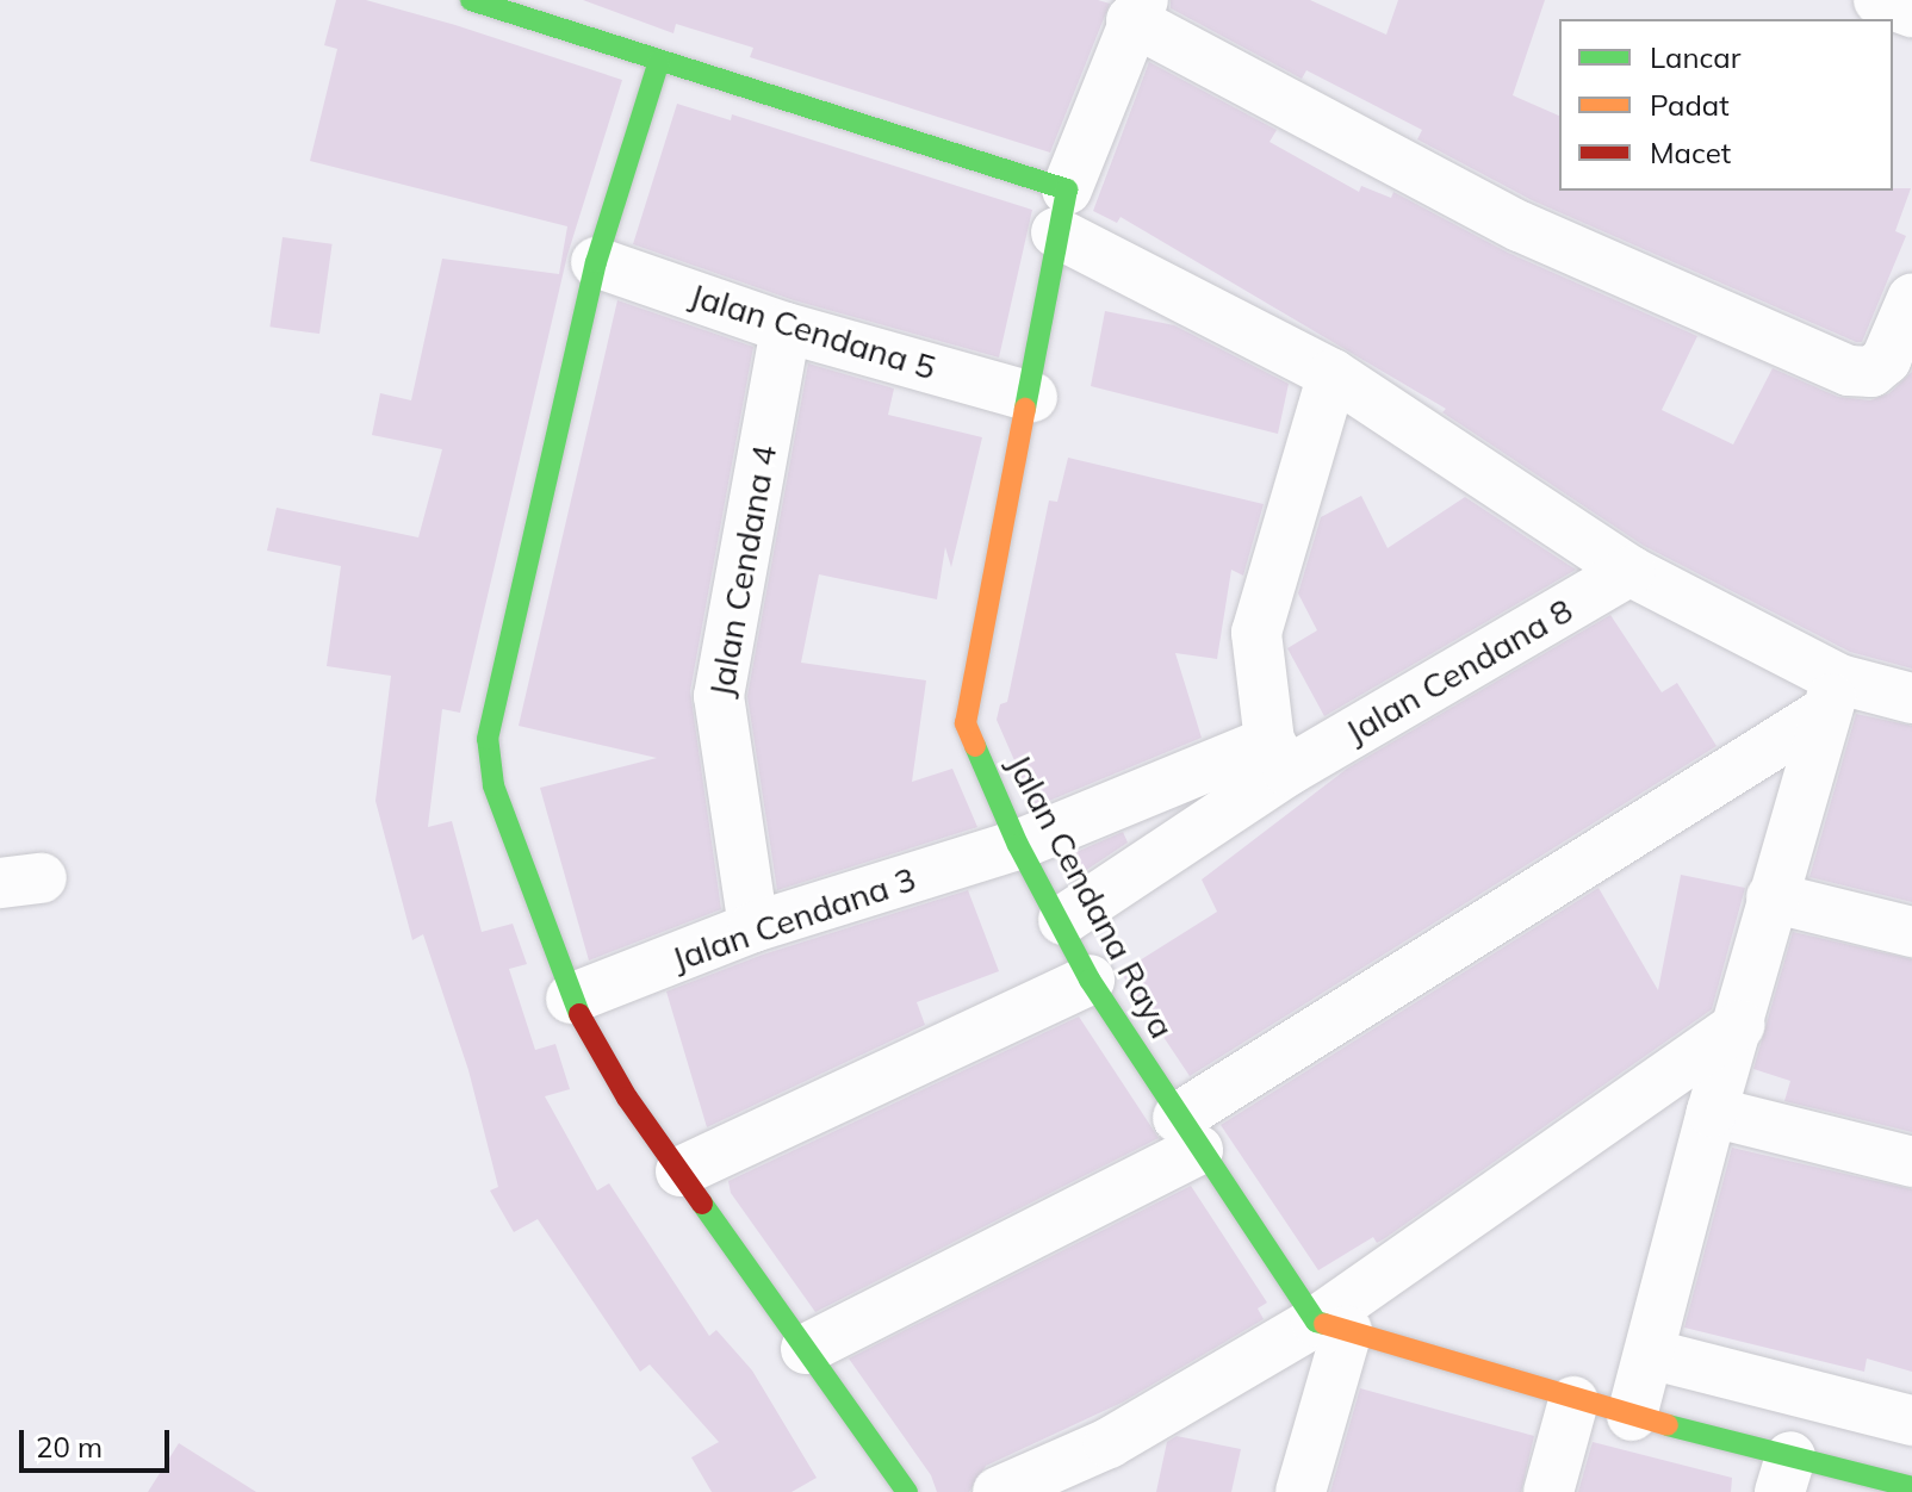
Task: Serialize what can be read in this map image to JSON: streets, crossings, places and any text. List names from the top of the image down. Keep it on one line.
{"streets":{"street":["Jalan Cendana 5","Jalan Cendana 4","Jalan Cendana 8","Jalan Cendana Raya","Jalan Cendana 3"]},"crossings":[["Jalan Cendana 5","Jalan Cendana 4"],["Jalan Cendana 5","Jalan Cendana Raya"],["Jalan Cendana 4","Jalan Cendana 3"],["Jalan Cendana 8","Jalan Cendana Raya"],["Jalan Cendana 8","Jalan Cendana 3"],["Jalan Cendana Raya","Jalan Cendana 3"]],"legend":["Lancar","Padat","Macet"],"scale_bar":"20 m"}
